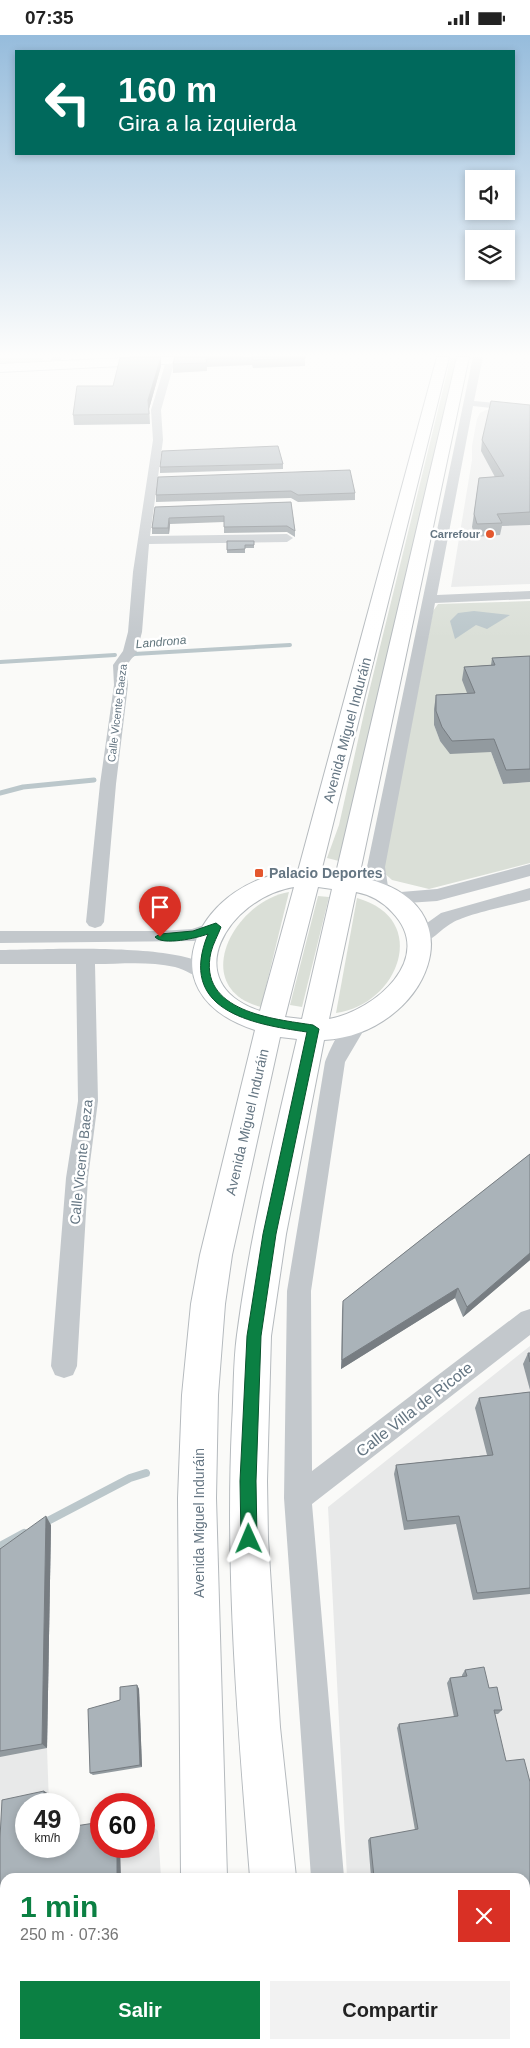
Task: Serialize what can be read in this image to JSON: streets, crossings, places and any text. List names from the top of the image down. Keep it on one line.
{"streets":{"main road":["Avenida Miguel Induráin"],"street":["Calle Vicente Baeza","Calle Villa de Ricote"]},"water":["Landrona"],"places":{"other":["Carrefour"],"transit":["Palacio Deportes"]},"page":{"status":"07:35","turn":["160 m","Gira a la izquierda"],"speed":"49 km/h","limit":"60","heading":["1 min","250 m · 07:36"],"buttons":["Salir","Compartir"]}}
